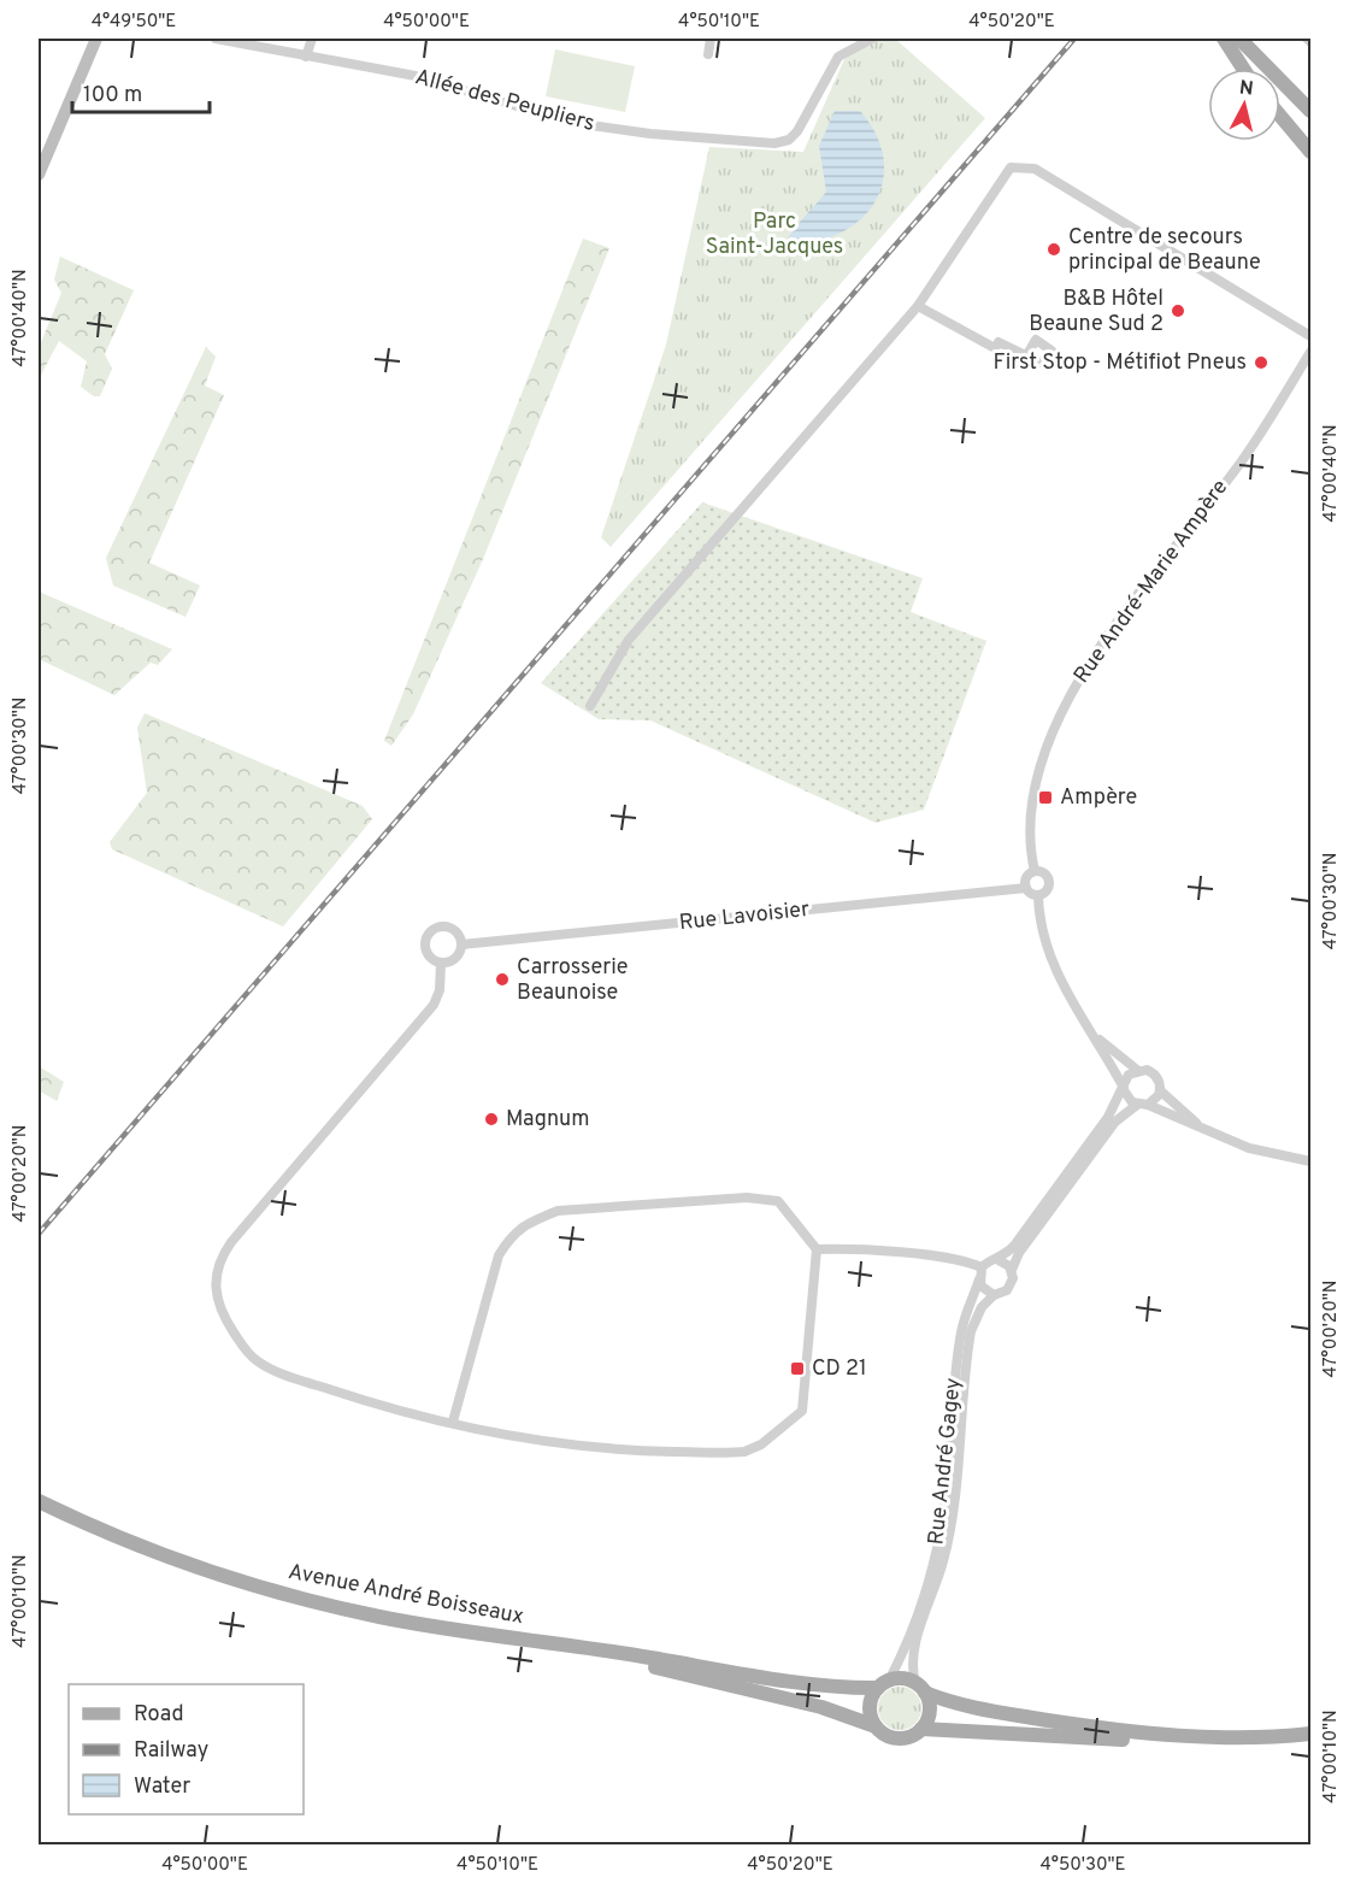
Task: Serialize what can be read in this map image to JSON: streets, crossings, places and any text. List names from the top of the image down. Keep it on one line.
{"streets":{"main road":["Avenue André Boisseaux"],"street":["Allée des Peupliers","Rue André-Marie Ampère","Rue Lavoisier","Rue André Gagey"]},"crossings":[["Rue André-Marie Ampère","Rue Lavoisier"],["Rue André Gagey","Avenue André Boisseaux"]],"parks":["Parc Saint-Jacques"],"places":{"other":["Centre de secours principal de Beaune","B&B Hôtel Beaune Sud 2","First Stop - Métifiot Pneus","Carrosserie Beaunoise","Magnum"],"transit":["Ampère","CD 21"]},"legend":["Road","Railway","Water"],"scale_bar":"100 m","north":"top","coordinates":["4°49'50\"E","4°50'00\"E","4°50'10\"E","4°50'20\"E","47°00'40\"N","47°00'30\"N","47°00'20\"N","47°00'10\"N","4°50'30\"E"]}
